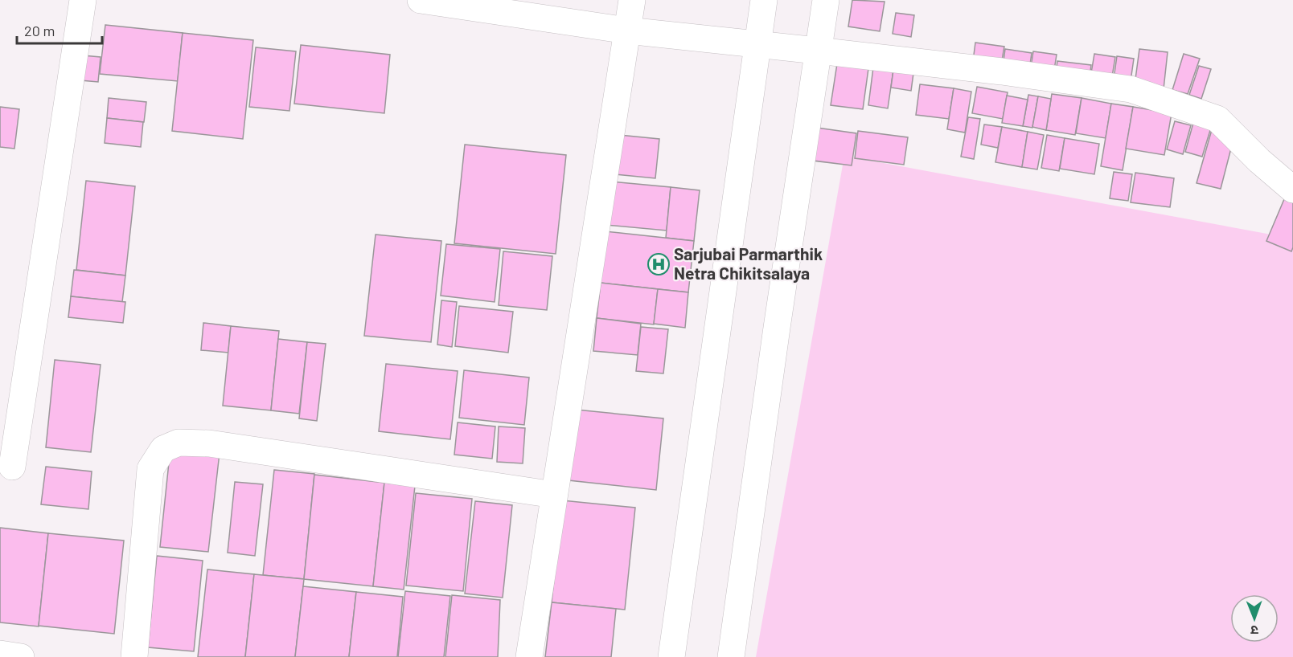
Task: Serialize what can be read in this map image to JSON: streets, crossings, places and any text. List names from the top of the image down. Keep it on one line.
{"places":{"hospital":["Sarjubai Parmarthik Netra Chikitsalaya"]},"scale_bar":"20 m","north":"bottom"}
